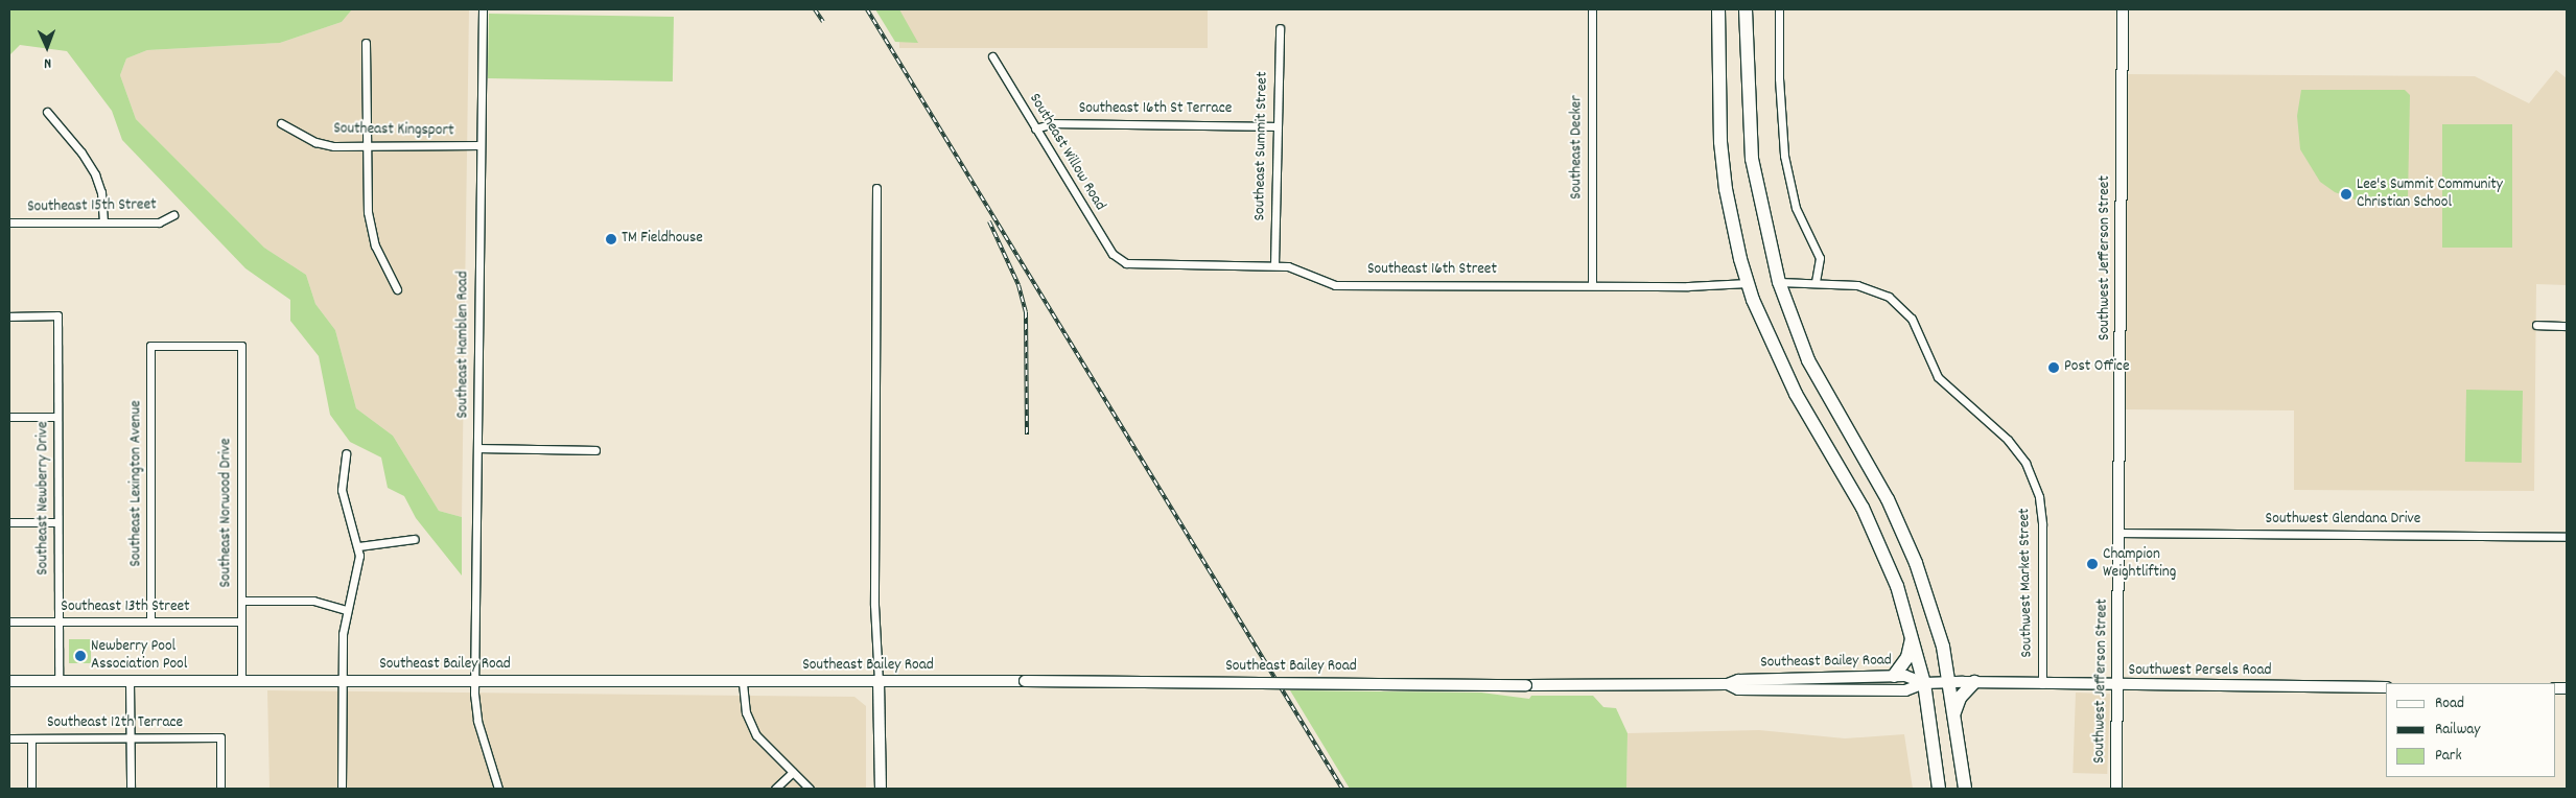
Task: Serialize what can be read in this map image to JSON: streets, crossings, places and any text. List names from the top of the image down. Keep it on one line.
{"streets":{"main road":["Southwest Jefferson Street","Southeast Bailey Road","Southwest Persels Road"],"street":["Southeast 16th St Terrace","Southeast Kingsport","Southeast Summit Street","Southeast Decker","Southeast Willow Road","Southeast 15th Street","Southeast 16th Street","Southeast Hamblen Road","Southeast Lexington Avenue","Southeast Newberry Drive","Southeast Norwood Drive","Southwest Glendana Drive","Southwest Market Street","Southeast 13th Street","Southeast 12th Terrace"]},"crossings":[["Southeast 16th St Terrace","Southeast Summit Street"],["Southeast 16th St Terrace","Southeast Willow Road"],["Southeast Kingsport","Southeast Hamblen Road"],["Southeast Summit Street","Southeast 16th Street"],["Southeast Decker","Southeast 16th Street"],["Southeast Willow Road","Southeast 16th Street"],["Southwest Jefferson Street","Southwest Glendana Drive"],["Southwest Jefferson Street","Southwest Persels Road"],["Southeast Hamblen Road","Southeast Bailey Road"],["Southeast Lexington Avenue","Southeast Norwood Drive"],["Southeast Lexington Avenue","Southeast 13th Street"],["Southeast Newberry Drive","Southeast 13th Street"],["Southeast Newberry Drive","Southeast Bailey Road"],["Southeast Norwood Drive","Southeast 13th Street"],["Southeast Norwood Drive","Southeast Bailey Road"],["Southwest Market Street","Southwest Persels Road"],["Southeast Bailey Road","Southwest Persels Road"]],"places":["Lee's Summit Community Christian School","TM Fieldhouse","Post Office","Champion Weightlifting","Newberry Pool Association Pool"],"legend":["Road","Railway","Park"],"north":"bottom"}
